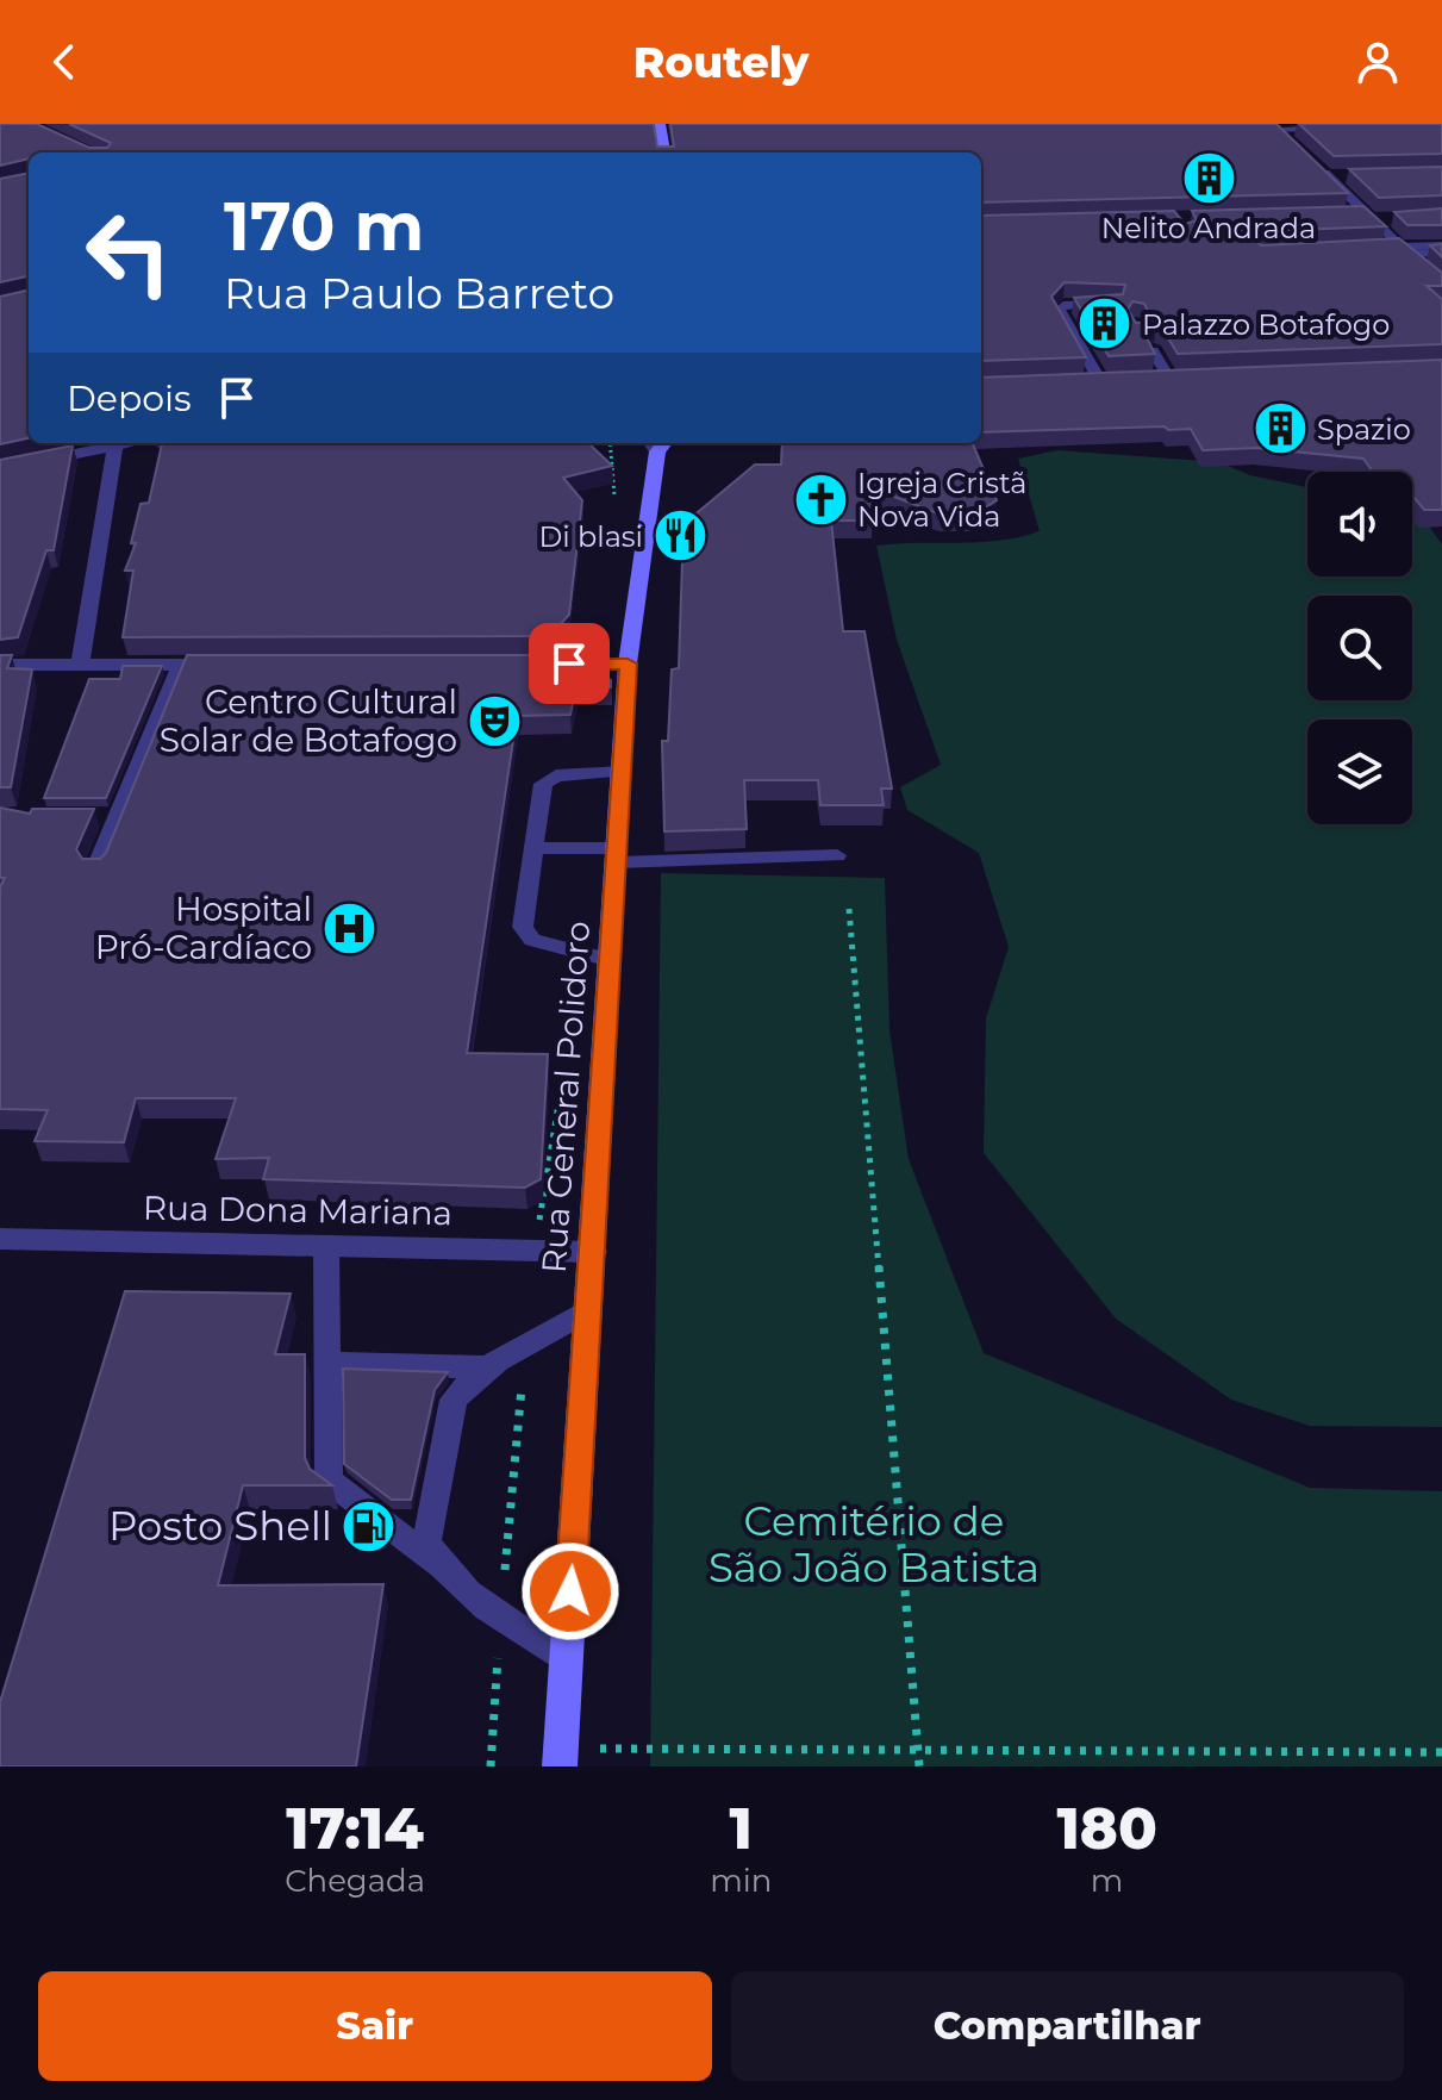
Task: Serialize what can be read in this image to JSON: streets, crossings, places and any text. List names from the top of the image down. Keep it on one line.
{"streets":{"main road":["Rua General Polidoro"],"street":["Rua Dona Mariana"]},"crossings":[["Rua General Polidoro","Rua Dona Mariana"]],"parks":["Cemitério de São João Batista"],"places":{"building":["Nelito Andrada","Palazzo Botafogo","Spazio"],"church":["Igreja Cristã Nova Vida"],"restaurant":["Di blasi"],"theatre":["Centro Cultural Solar de Botafogo"],"hospital":["Hospital Pró-Cardíaco"],"fuel station":["Posto Shell"]},"page":{"header":"Routely","turn":["170 m","Rua Paulo Barreto"],"then":"Depois","eta":["17:14","Chegada","1","min","180","m"],"buttons":["Sair","Compartilhar"]}}
